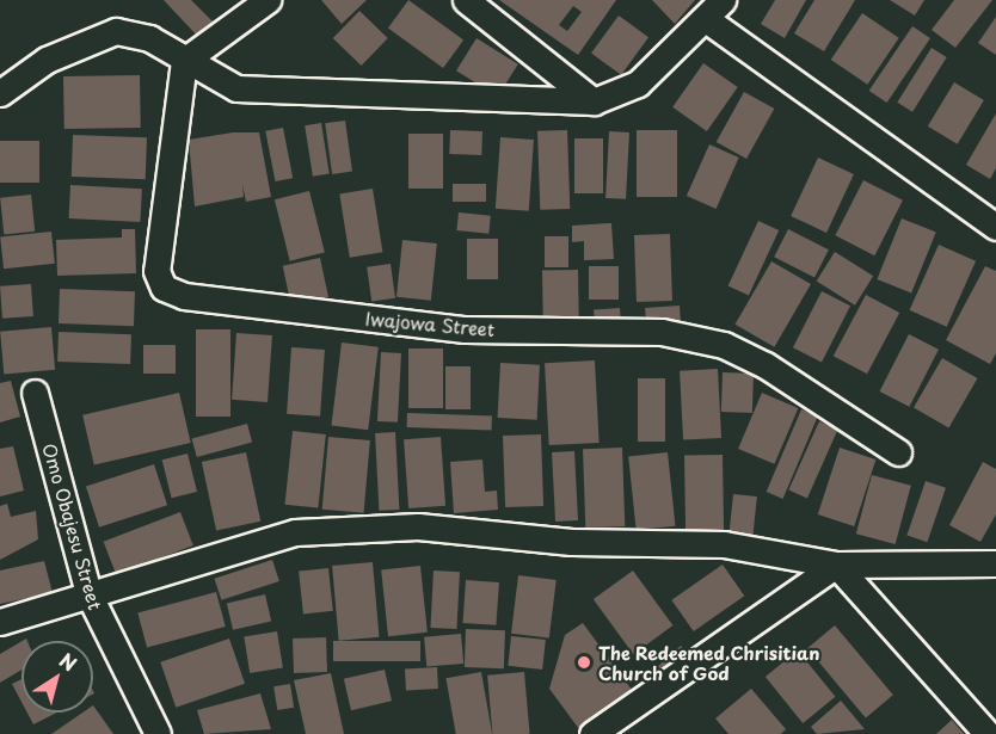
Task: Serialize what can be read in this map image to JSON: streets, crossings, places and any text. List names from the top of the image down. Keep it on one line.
{"streets":{"street":["Iwajowa Street","Omo Obajesu Street"]},"places":["The Redeemed Chrisitian Church of God"],"north":"top right"}
